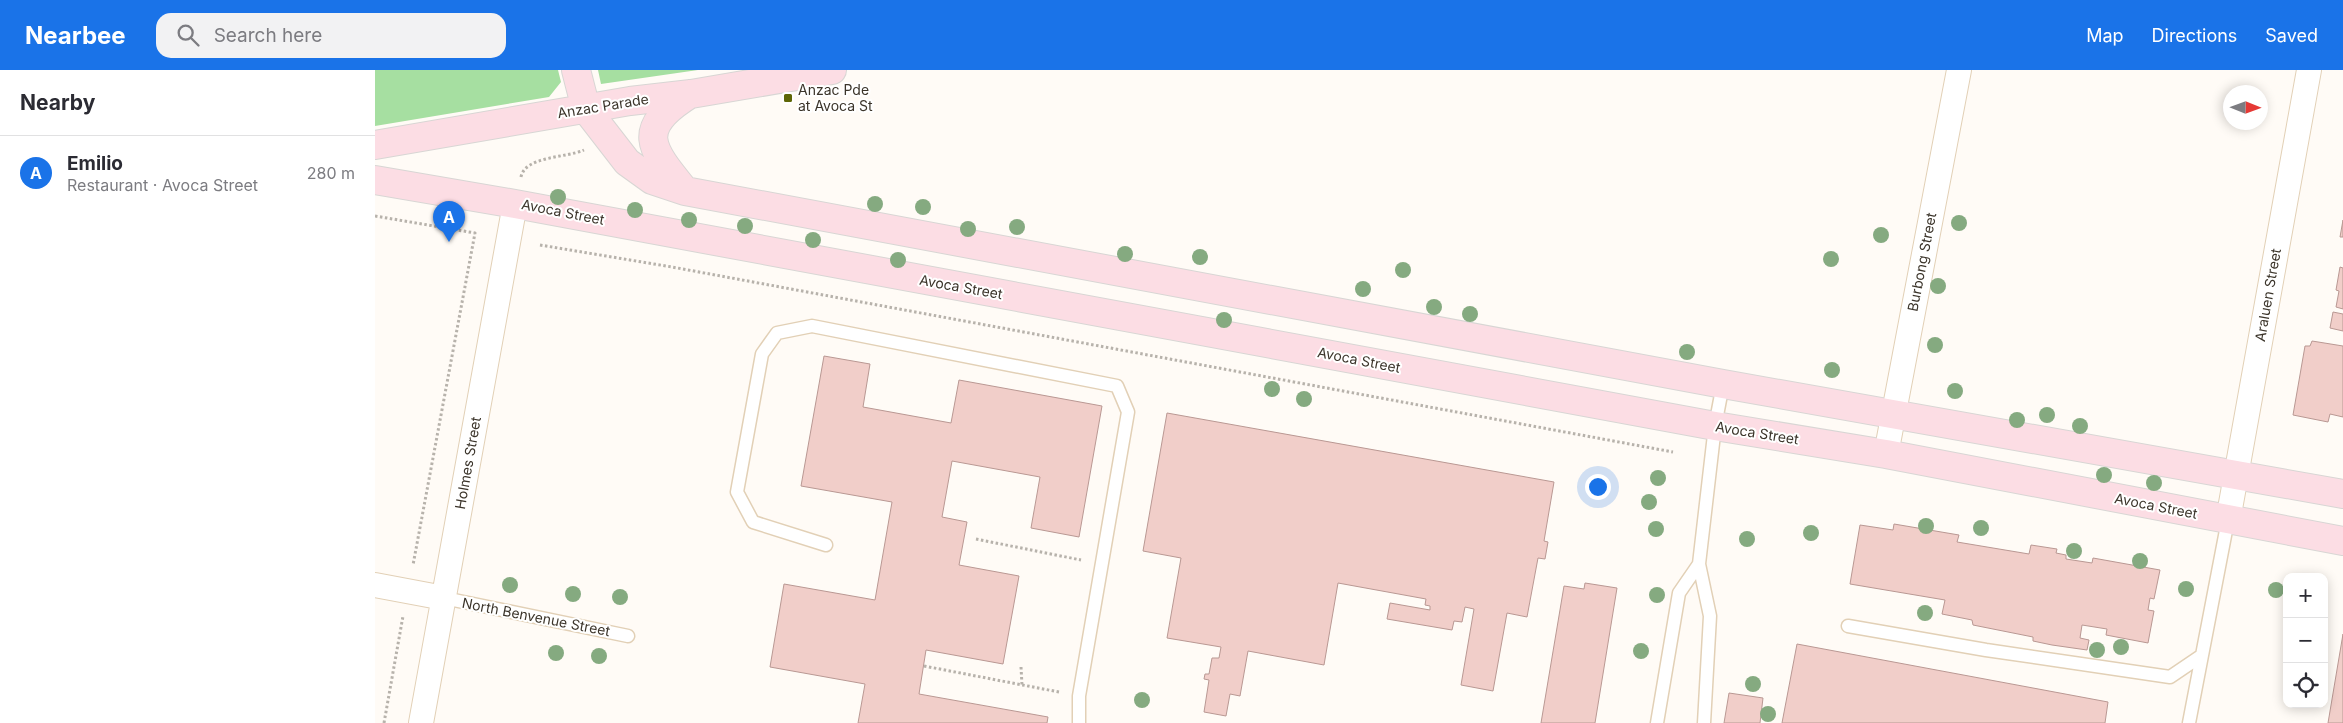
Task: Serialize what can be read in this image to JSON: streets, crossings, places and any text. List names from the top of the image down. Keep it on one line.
{"streets":{"main road":["Anzac Parade","Avoca Street"],"street":["Burbong Street","Araluen Street","Holmes Street"],"lane":["North Benvenue Street"]},"crossings":[["Avoca Street","Burbong Street"],["Avoca Street","Araluen Street"],["Avoca Street","Holmes Street"],["Holmes Street","North Benvenue Street"]],"places":{"transit":["Anzac Pde at Avoca St"]},"north":"right","page":{"header":"Nearbee","search":"Search here","nav":["Map","Directions","Saved"],"heading":"Nearby","list":[{"mark":"A","name":"Emilio","note":"Restaurant · Avoca Street","value":"280 m"}],"pins":"A","map_buttons":["+","−"]}}
